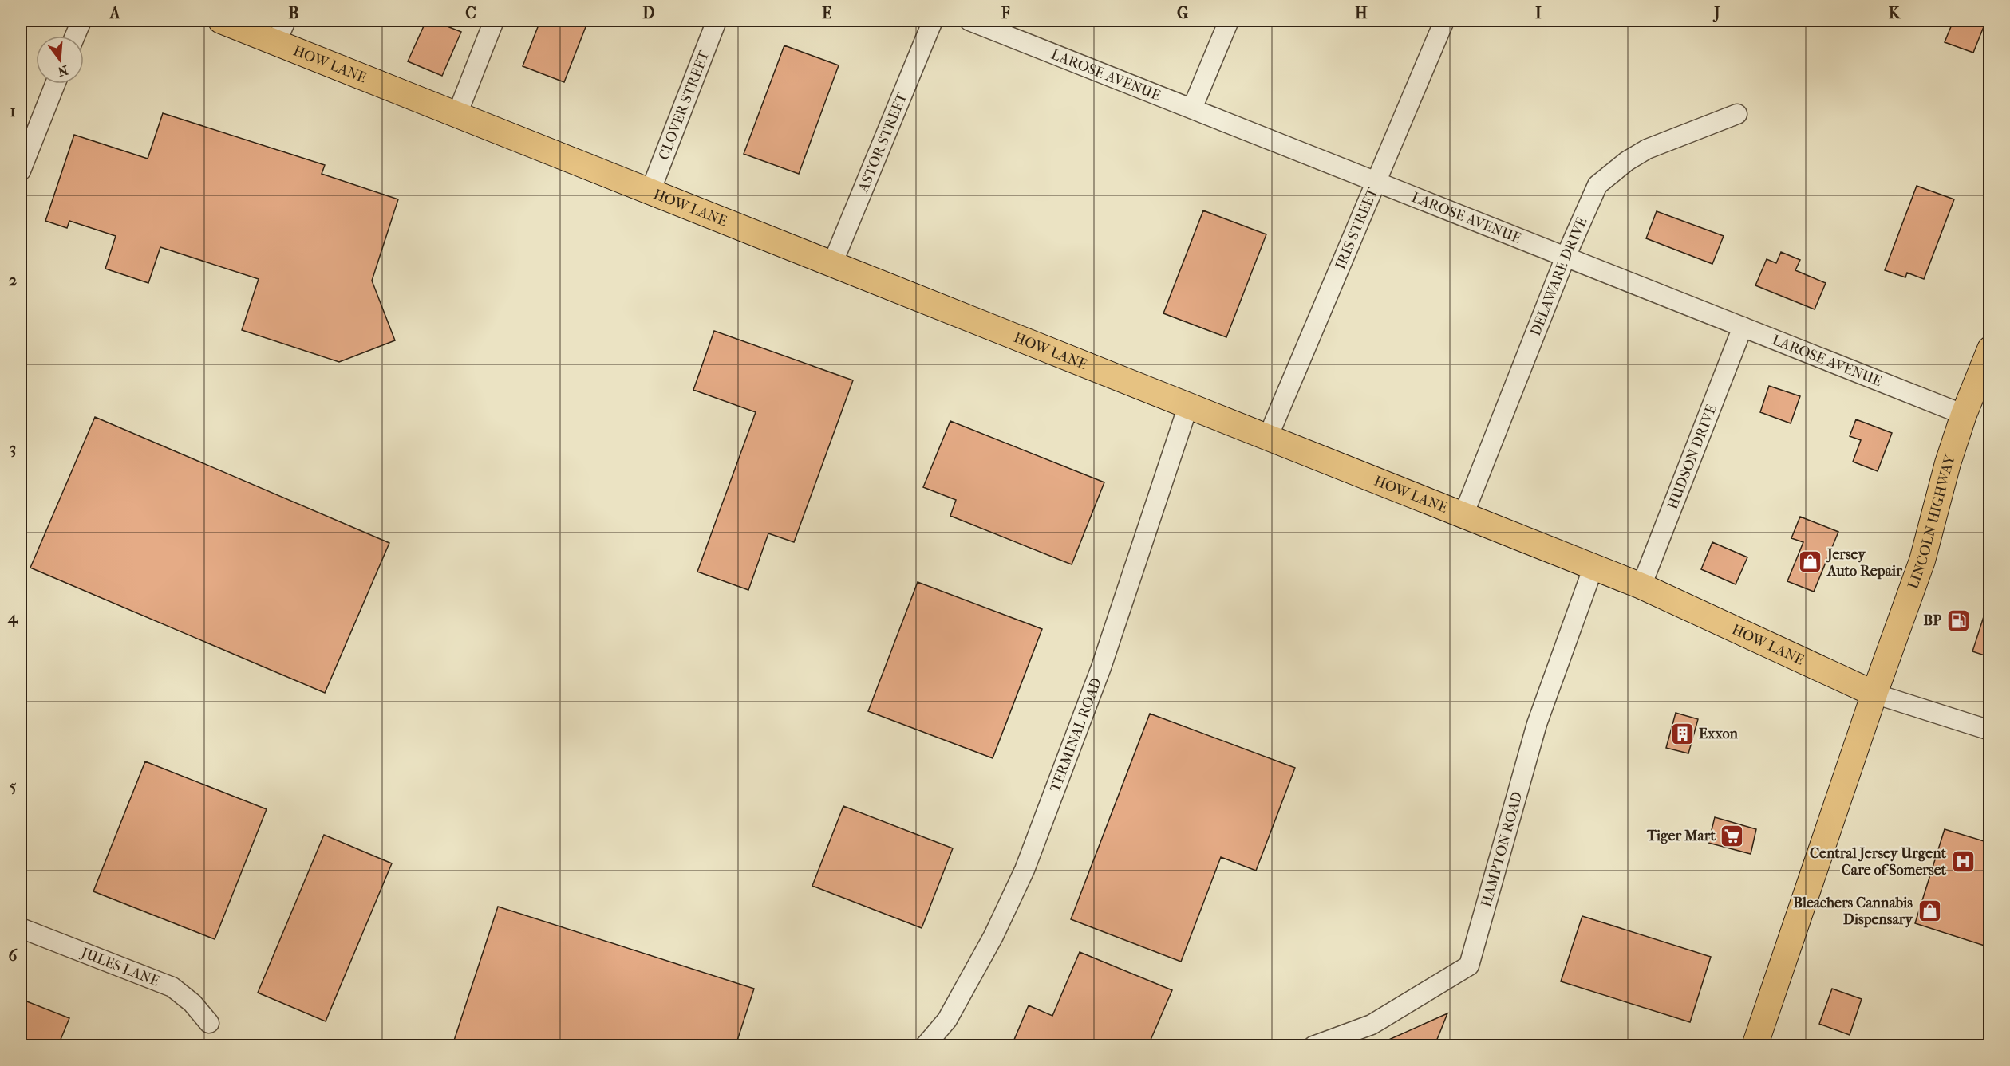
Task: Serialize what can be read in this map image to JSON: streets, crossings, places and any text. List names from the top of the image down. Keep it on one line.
{"streets":{"main road":["HOW LANE","LINCOLN HIGHWAY"],"street":["LAROSE AVENUE","CLOVER STREET","ASTOR STREET","IRIS STREET","DELAWARE DRIVE","HUDSON DRIVE","TERMINAL ROAD","HAMPTON ROAD","JULES LANE"]},"crossings":[["HOW LANE","CLOVER STREET"],["HOW LANE","ASTOR STREET"],["HOW LANE","IRIS STREET"],["HOW LANE","DELAWARE DRIVE"],["HOW LANE","HUDSON DRIVE"],["HOW LANE","LINCOLN HIGHWAY"],["HOW LANE","TERMINAL ROAD"],["HOW LANE","HAMPTON ROAD"],["LAROSE AVENUE","IRIS STREET"],["LAROSE AVENUE","DELAWARE DRIVE"],["LAROSE AVENUE","HUDSON DRIVE"],["LAROSE AVENUE","LINCOLN HIGHWAY"]],"places":{"shop":["Jersey Auto Repair","Bleachers Cannabis Dispensary"],"fuel station":["BP"],"building":["Exxon"],"supermarket":["Tiger Mart"],"hospital":["Central Jersey Urgent Care of Somerset"]},"north":"bottom","grid":{"columns":["A","B","C","D","E","F","G","H","I","J","K"],"rows":["1","2","3","4","5","6"]}}
